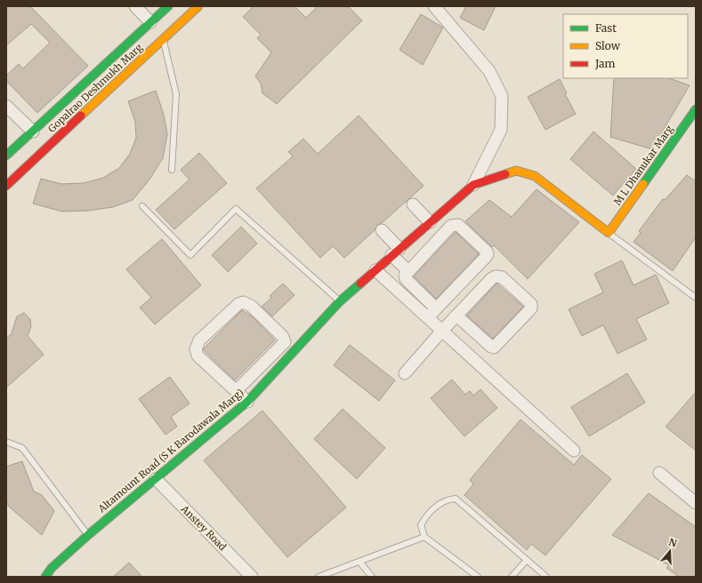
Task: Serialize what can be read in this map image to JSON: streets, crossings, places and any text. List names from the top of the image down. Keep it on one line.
{"streets":{"street":["Gopalrao Deshmukh Marg","M L Dhanukar Marg","Altamount Road (S K Barodawala Marg)","Anstey Road"]},"crossings":[["M L Dhanukar Marg","Altamount Road (S K Barodawala Marg)"],["Altamount Road (S K Barodawala Marg)","Anstey Road"]],"legend":["Fast","Slow","Jam"],"north":"top"}
